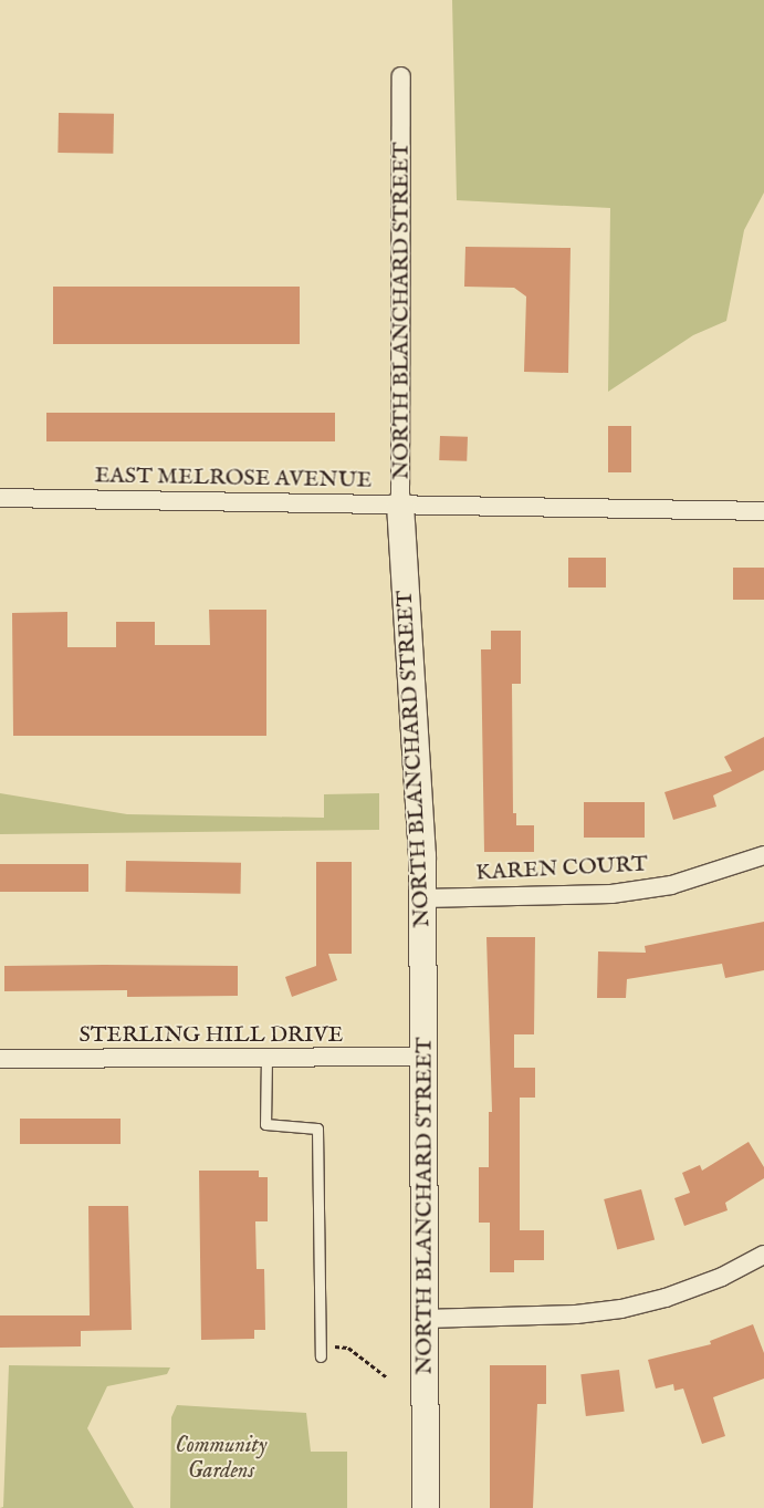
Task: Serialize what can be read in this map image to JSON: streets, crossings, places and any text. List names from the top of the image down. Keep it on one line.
{"streets":{"street":["NORTH BLANCHARD STREET","EAST MELROSE AVENUE","KAREN COURT","STERLING HILL DRIVE"]},"crossings":[["NORTH BLANCHARD STREET","EAST MELROSE AVENUE"],["NORTH BLANCHARD STREET","KAREN COURT"],["NORTH BLANCHARD STREET","STERLING HILL DRIVE"]],"parks":["Community Gardens"]}
